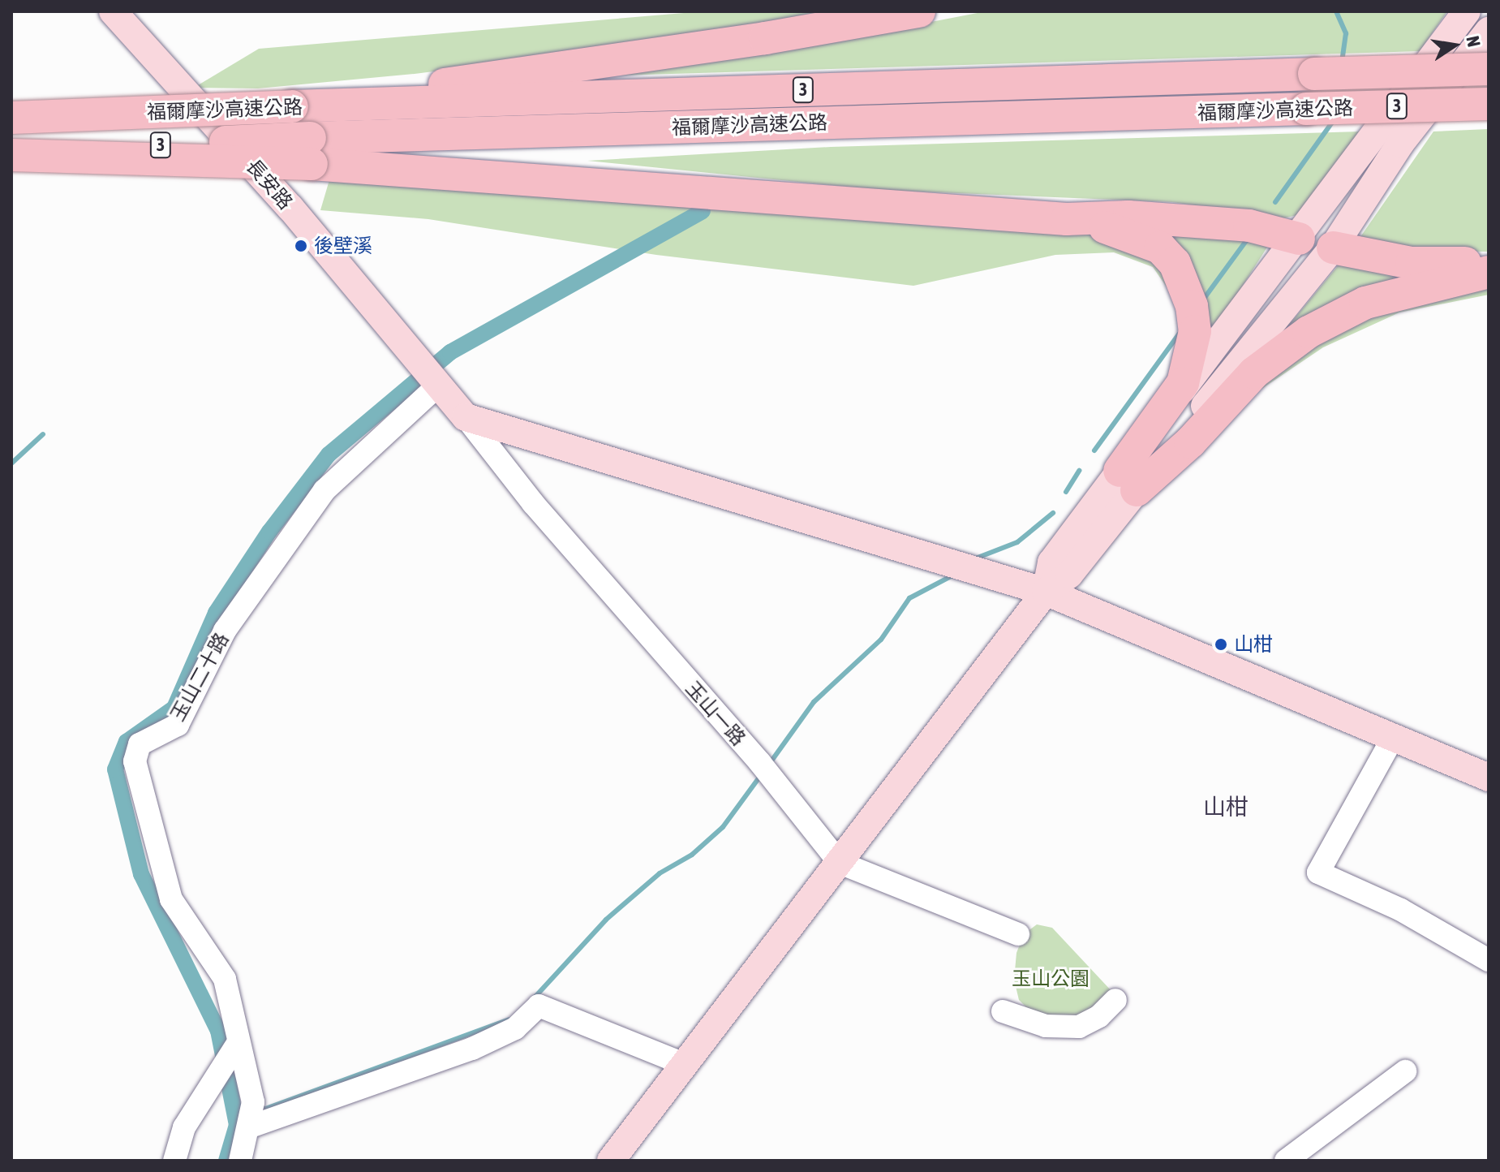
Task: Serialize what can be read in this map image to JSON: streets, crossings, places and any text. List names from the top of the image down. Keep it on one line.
{"streets":{"highway":["3","福爾摩沙高速公路"],"main road":["長安路"],"street":["玉山二十路","玉山一路"]},"crossings":[["長安路","玉山二十路"],["長安路","玉山一路"]],"districts":["山柑"],"parks":["玉山公園"],"places":["後壁溪","山柑"],"north":"right"}
